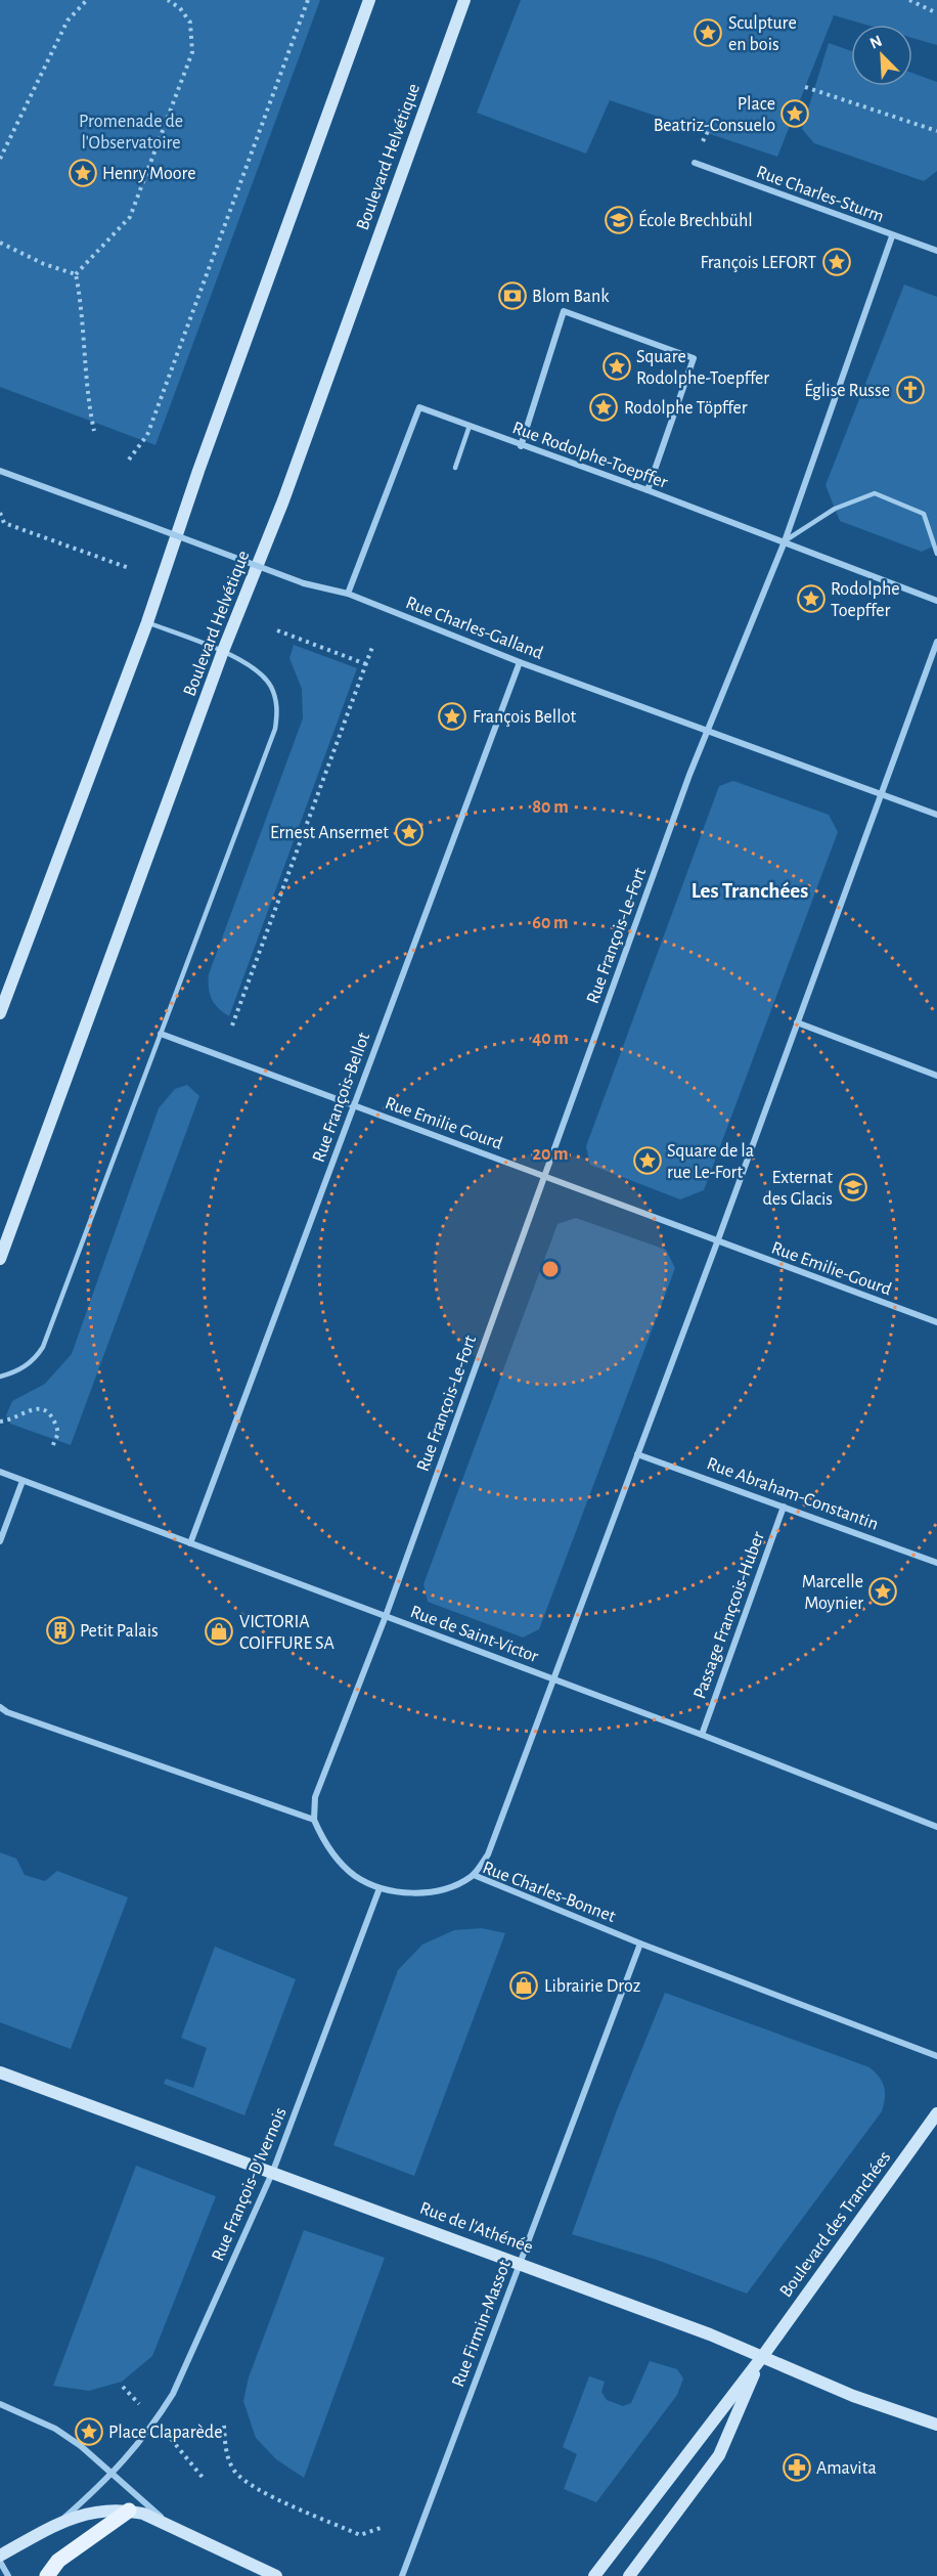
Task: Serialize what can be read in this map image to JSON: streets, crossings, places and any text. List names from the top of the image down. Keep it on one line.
{"streets":{"main road":["Boulevard Helvétique","Boulevard des Tranchées","Rue de l'Athénée"],"street":["Rue Charles-Sturm","Rue Rodolphe-Toepffer","Rue Charles-Galland","Rue François-Le-Fort","Rue François-Bellot","Rue Emilie Gourd","Rue Emilie-Gourd","Rue Abraham-Constantin","Passage Françcois-Huber","Rue de Saint-Victor","Rue Charles-Bonnet","Rue François-D'Ivernois","Rue Firmin-Massot"]},"crossings":[["Rue Charles-Sturm","Rue François-Le-Fort"],["Rue Rodolphe-Toepffer","Rue Charles-Galland"],["Rue Rodolphe-Toepffer","Rue François-Le-Fort"],["Rue Charles-Galland","Rue François-Le-Fort"],["Rue Charles-Galland","Rue François-Bellot"],["Rue François-Le-Fort","Rue Emilie Gourd"],["Rue François-Le-Fort","Rue de Saint-Victor"],["Rue François-Le-Fort","Rue Charles-Bonnet"],["Rue François-Bellot","Rue Emilie Gourd"],["Rue François-Bellot","Rue de Saint-Victor"],["Rue Emilie Gourd","Rue Emilie-Gourd"],["Rue Abraham-Constantin","Passage Françcois-Huber"],["Passage Françcois-Huber","Rue de Saint-Victor"],["Rue Charles-Bonnet","Rue François-D'Ivernois"],["Rue Charles-Bonnet","Rue Firmin-Massot"],["Rue François-D'Ivernois","Rue de l'Athénée"],["Boulevard des Tranchées","Rue de l'Athénée"],["Rue de l'Athénée","Rue Firmin-Massot"]],"districts":["Les Tranchées"],"parks":["Promenade de l'Observatoire"],"places":{"place":["Sculpture en bois","Place Beatriz-Consuelo","Henry Moore","François LEFORT","Square Rodolphe-Toepffer","Rodolphe Töpffer","Rodolphe Toepffer","François Bellot","Ernest Ansermet","Square de la rue Le-Fort","Marcelle Moynier","Place Claparède"],"school or university":["École Brechbühl","Externat des Glacis"],"bank":["Blom Bank"],"church":["Église Russe"],"building":["Petit Palais"],"shop":["VICTORIA COIFFURE SA","Librairie Droz"],"pharmacy":["Amavita"]},"north":"top left","rings":["80 m","60 m","40 m","20 m"]}
